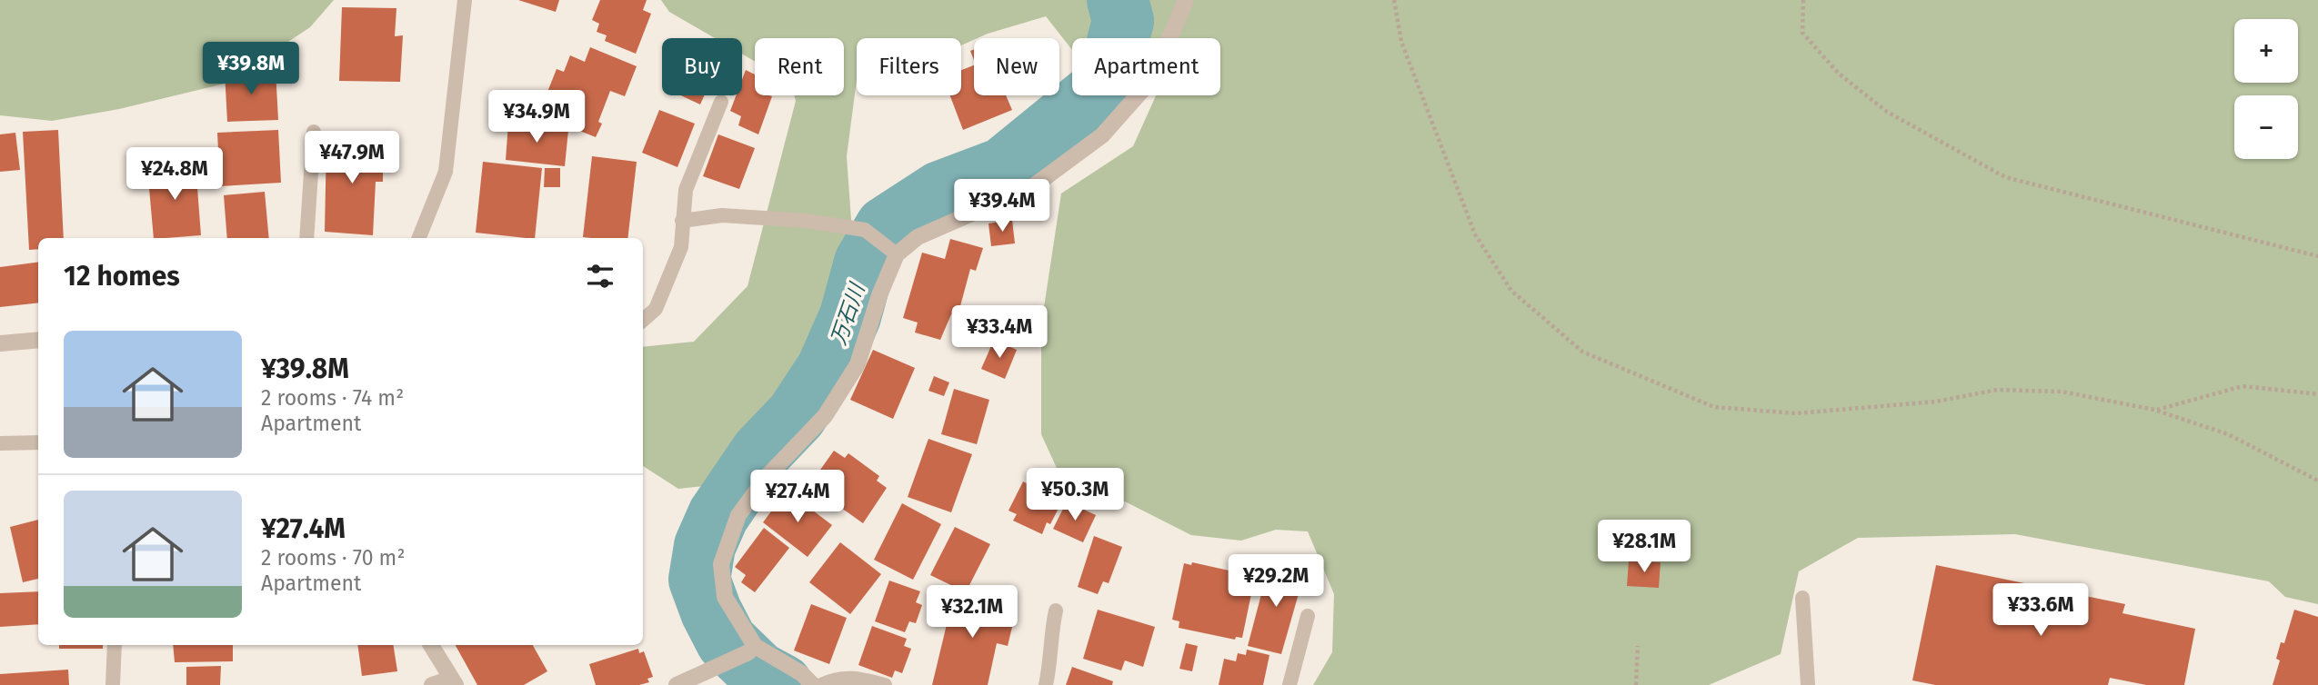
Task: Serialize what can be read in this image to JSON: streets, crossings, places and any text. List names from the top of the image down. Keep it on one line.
{"water":["万石川"],"page":{"map_buttons":["+","−"],"chip":["Buy","Rent","Filters","New","Apartment"],"price":["¥39.8M","¥34.9M","¥47.9M","¥24.8M","¥39.4M","¥33.4M","¥50.3M","¥27.4M","¥28.1M","¥29.2M","¥33.6M","¥32.1M"],"heading":"12 homes","list":[{"name":"¥39.8M","note":"2 rooms · 74 m² · Apartment"},{"name":"¥27.4M","note":"2 rooms · 70 m² · Apartment"}]}}
